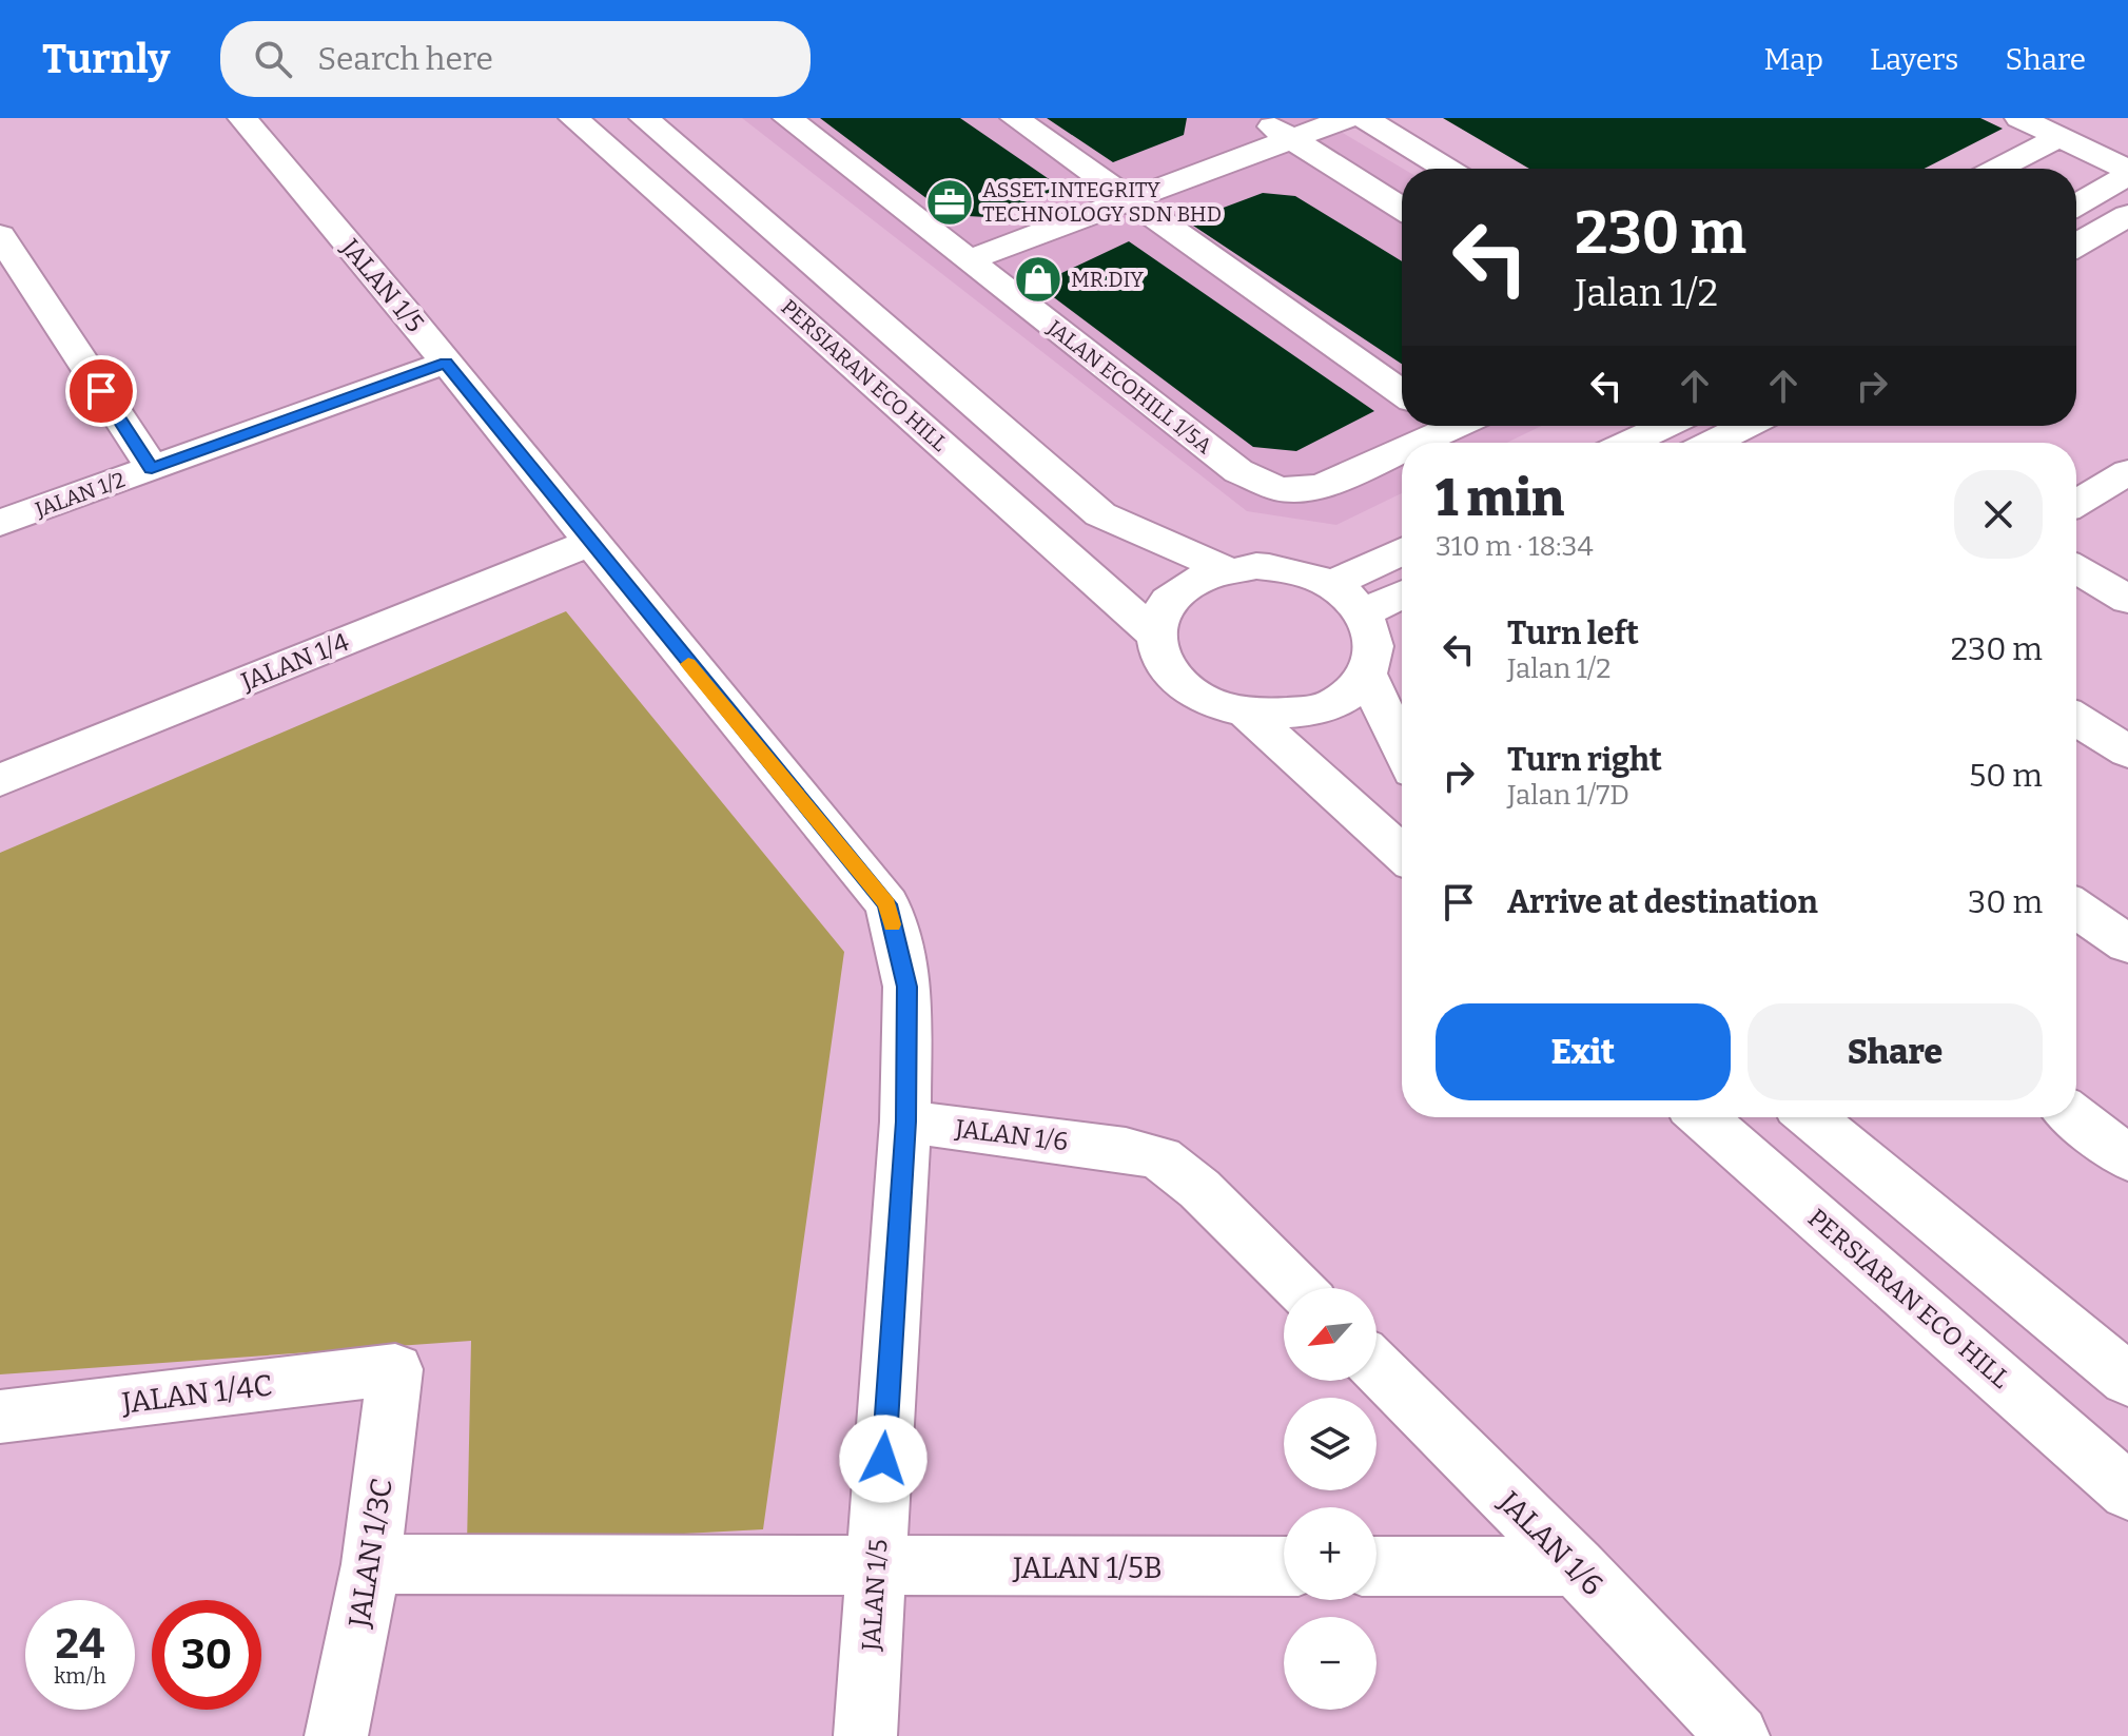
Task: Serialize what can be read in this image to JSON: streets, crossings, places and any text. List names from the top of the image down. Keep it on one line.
{"streets":{"street":["JALAN 1/5","PERSIARAN ECO HILL","JALAN ECOHILL 1/5A","JALAN 1/2","JALAN 1/4","JALAN 1/6","JALAN 1/4C","JALAN 1/3C","JALAN 1/5B"]},"crossings":[["JALAN 1/5","JALAN 1/2"],["JALAN 1/5","JALAN 1/4"],["JALAN 1/5","JALAN 1/6"],["JALAN 1/5","JALAN 1/5B"],["JALAN 1/4C","JALAN 1/3C"],["JALAN 1/3C","JALAN 1/5B"]],"places":{"office":["ASSET INTEGRITY TECHNOLOGY SDN BHD"],"shop":["MR.DIY"]},"north":"bottom left","page":{"header":"Turnly","search":"Search here","nav":["Map","Layers","Share"],"turn":["230 m","Jalan 1/2"],"heading":["1 min","310 m · 18:34"],"list":[{"name":"Turn left","note":"Jalan 1/2","value":"230 m"},{"name":"Turn right","note":"Jalan 1/7D","value":"50 m"},{"name":"Arrive at destination","value":"30 m"}],"buttons":["Exit","Share"],"map_buttons":["+","−"],"speed":"24 km/h","limit":"30"}}
